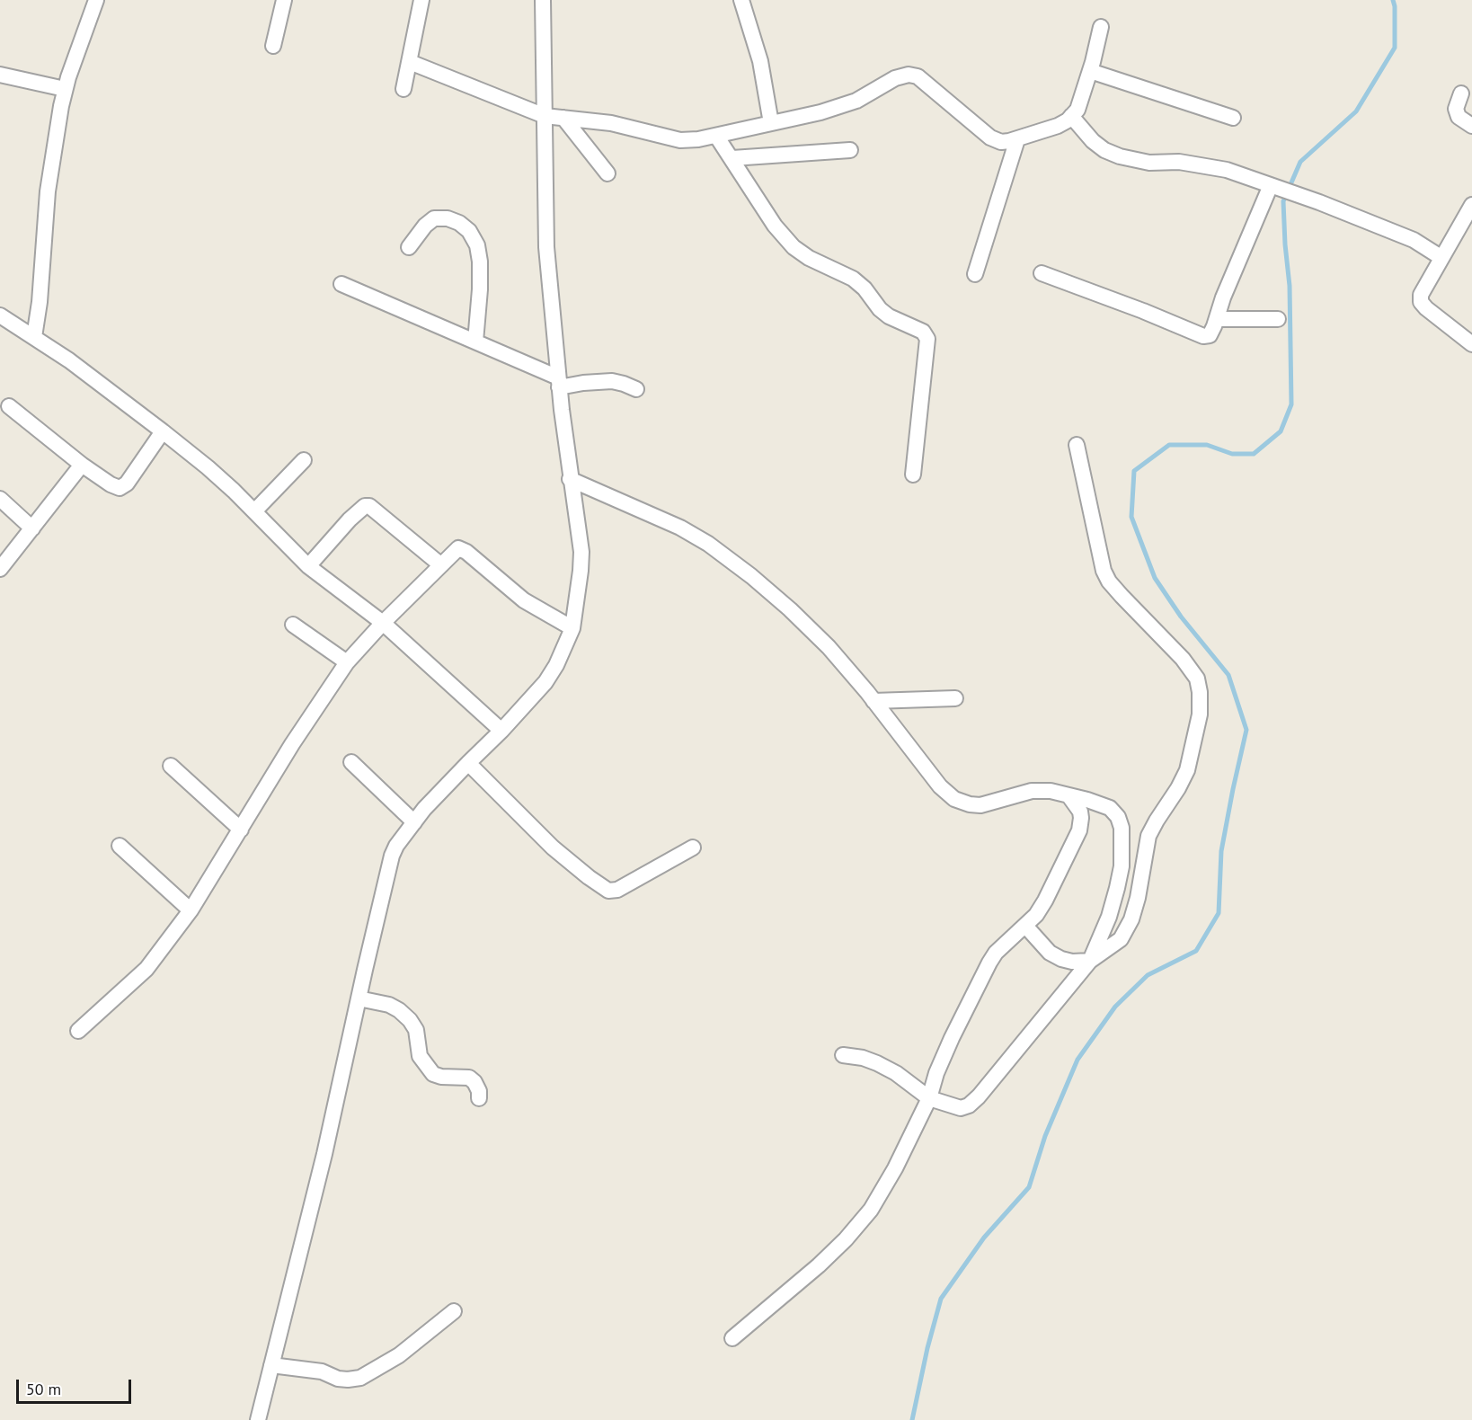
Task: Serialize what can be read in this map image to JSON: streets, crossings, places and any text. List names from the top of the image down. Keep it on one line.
{"scale_bar":"50 m"}
